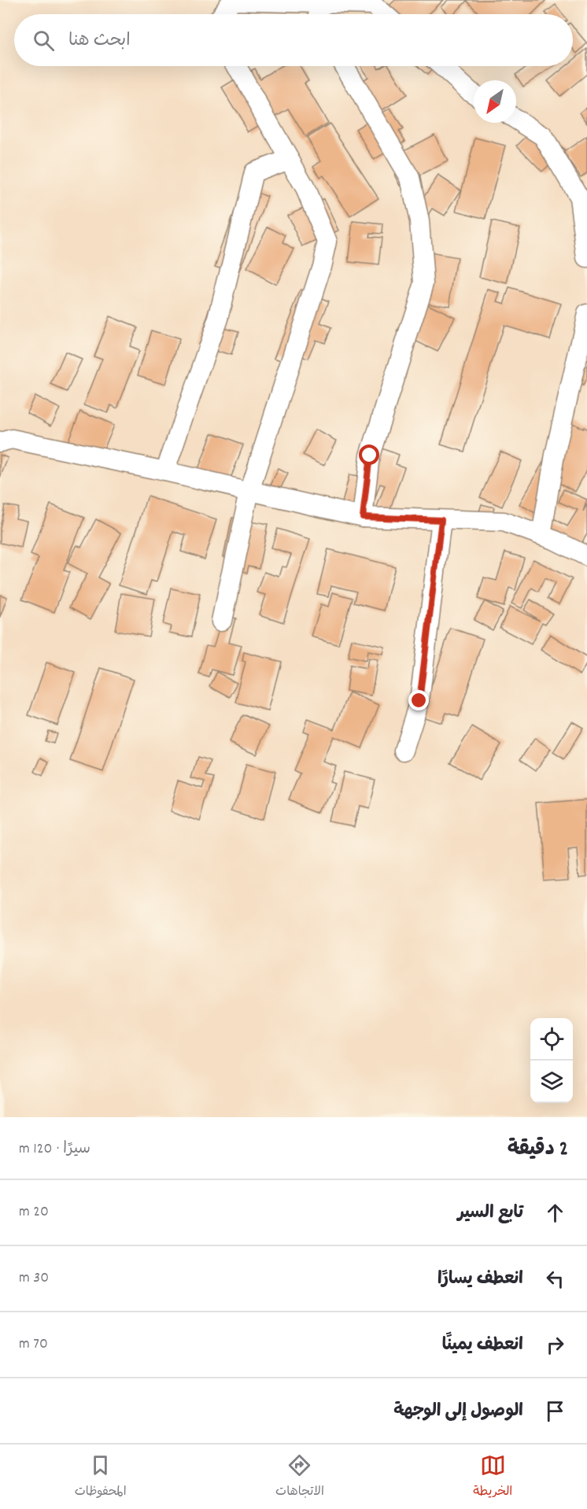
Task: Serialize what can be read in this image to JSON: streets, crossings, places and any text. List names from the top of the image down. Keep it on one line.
{"north":"bottom left","page":{"search":"ابحث هنا","heading":["2 دقيقة","سيرًا · 120 m"],"list":[["تابع السير","20 m"],["انعطف يسارًا","30 m"],["انعطف يمينًا","70 m"],"الوصول إلى الوجهة"],"nav":["الخريطة","الاتجاهات","المحفوظات"]}}
